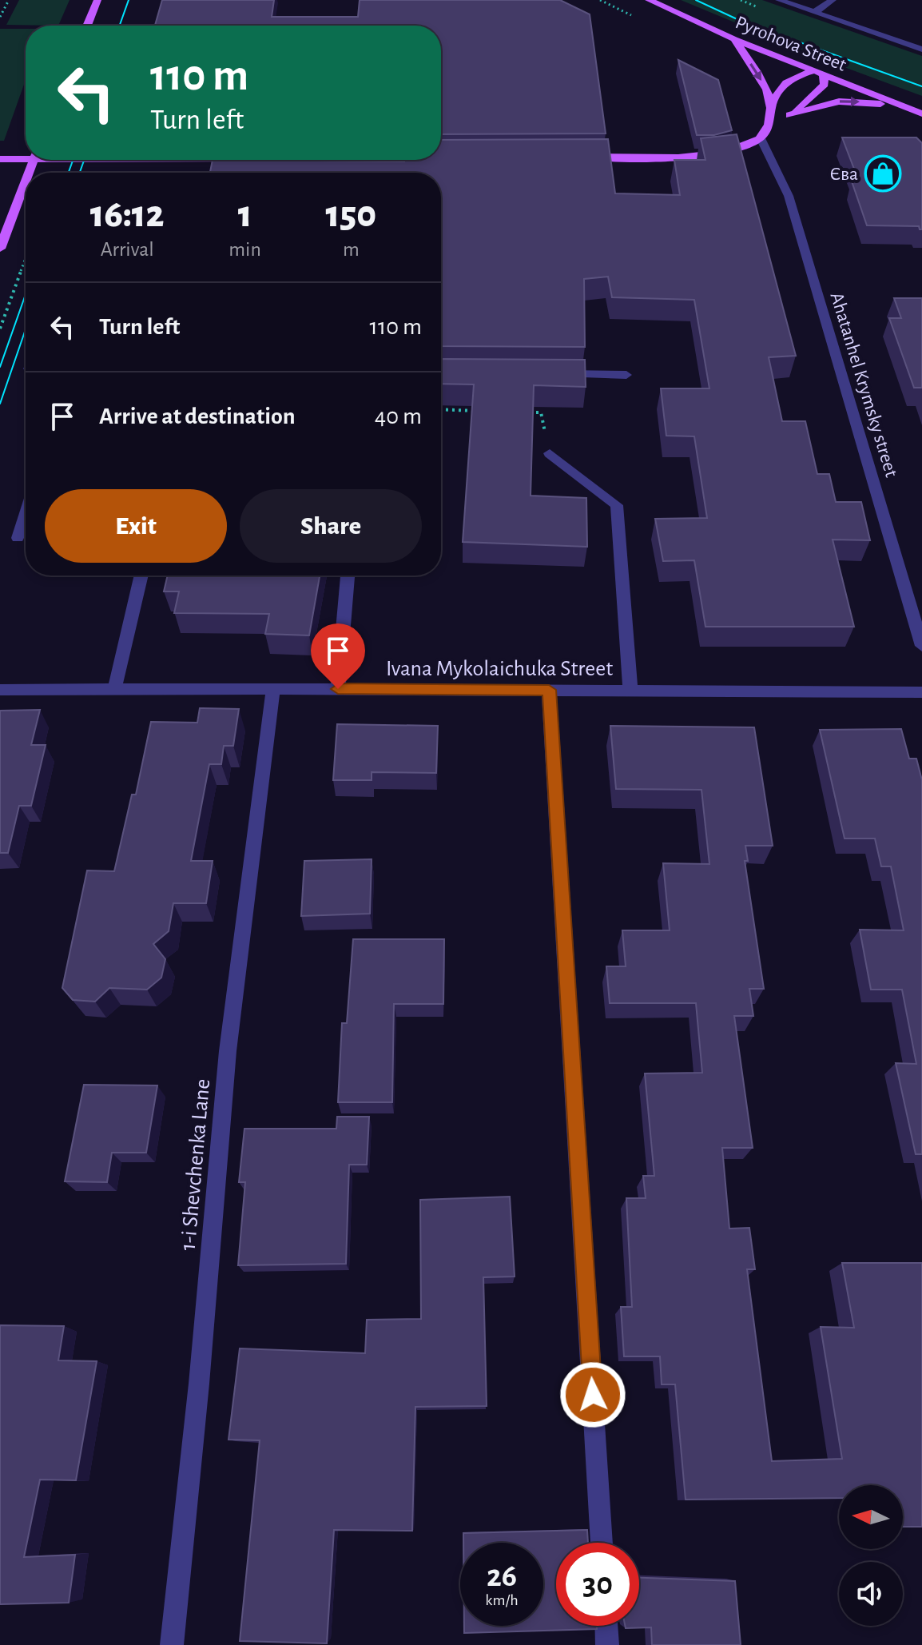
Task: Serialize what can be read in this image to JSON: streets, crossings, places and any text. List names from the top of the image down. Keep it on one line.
{"streets":{"main road":["Pyrohova Street"],"street":["Ahatanhel Krymsky street","Ivana Mykolaichuka Street","1-i Shevchenka Lane"]},"crossings":[["Ivana Mykolaichuka Street","1-i Shevchenka Lane"]],"places":{"shop":["Єва"]},"north":"left","page":{"turn":["110 m","Turn left"],"eta":["16:12","Arrival","1","min","150","m"],"list":[{"name":"Turn left","value":"110 m"},{"name":"Arrive at destination","value":"40 m"}],"buttons":["Exit","Share"],"speed":"26 km/h","limit":"30"}}
